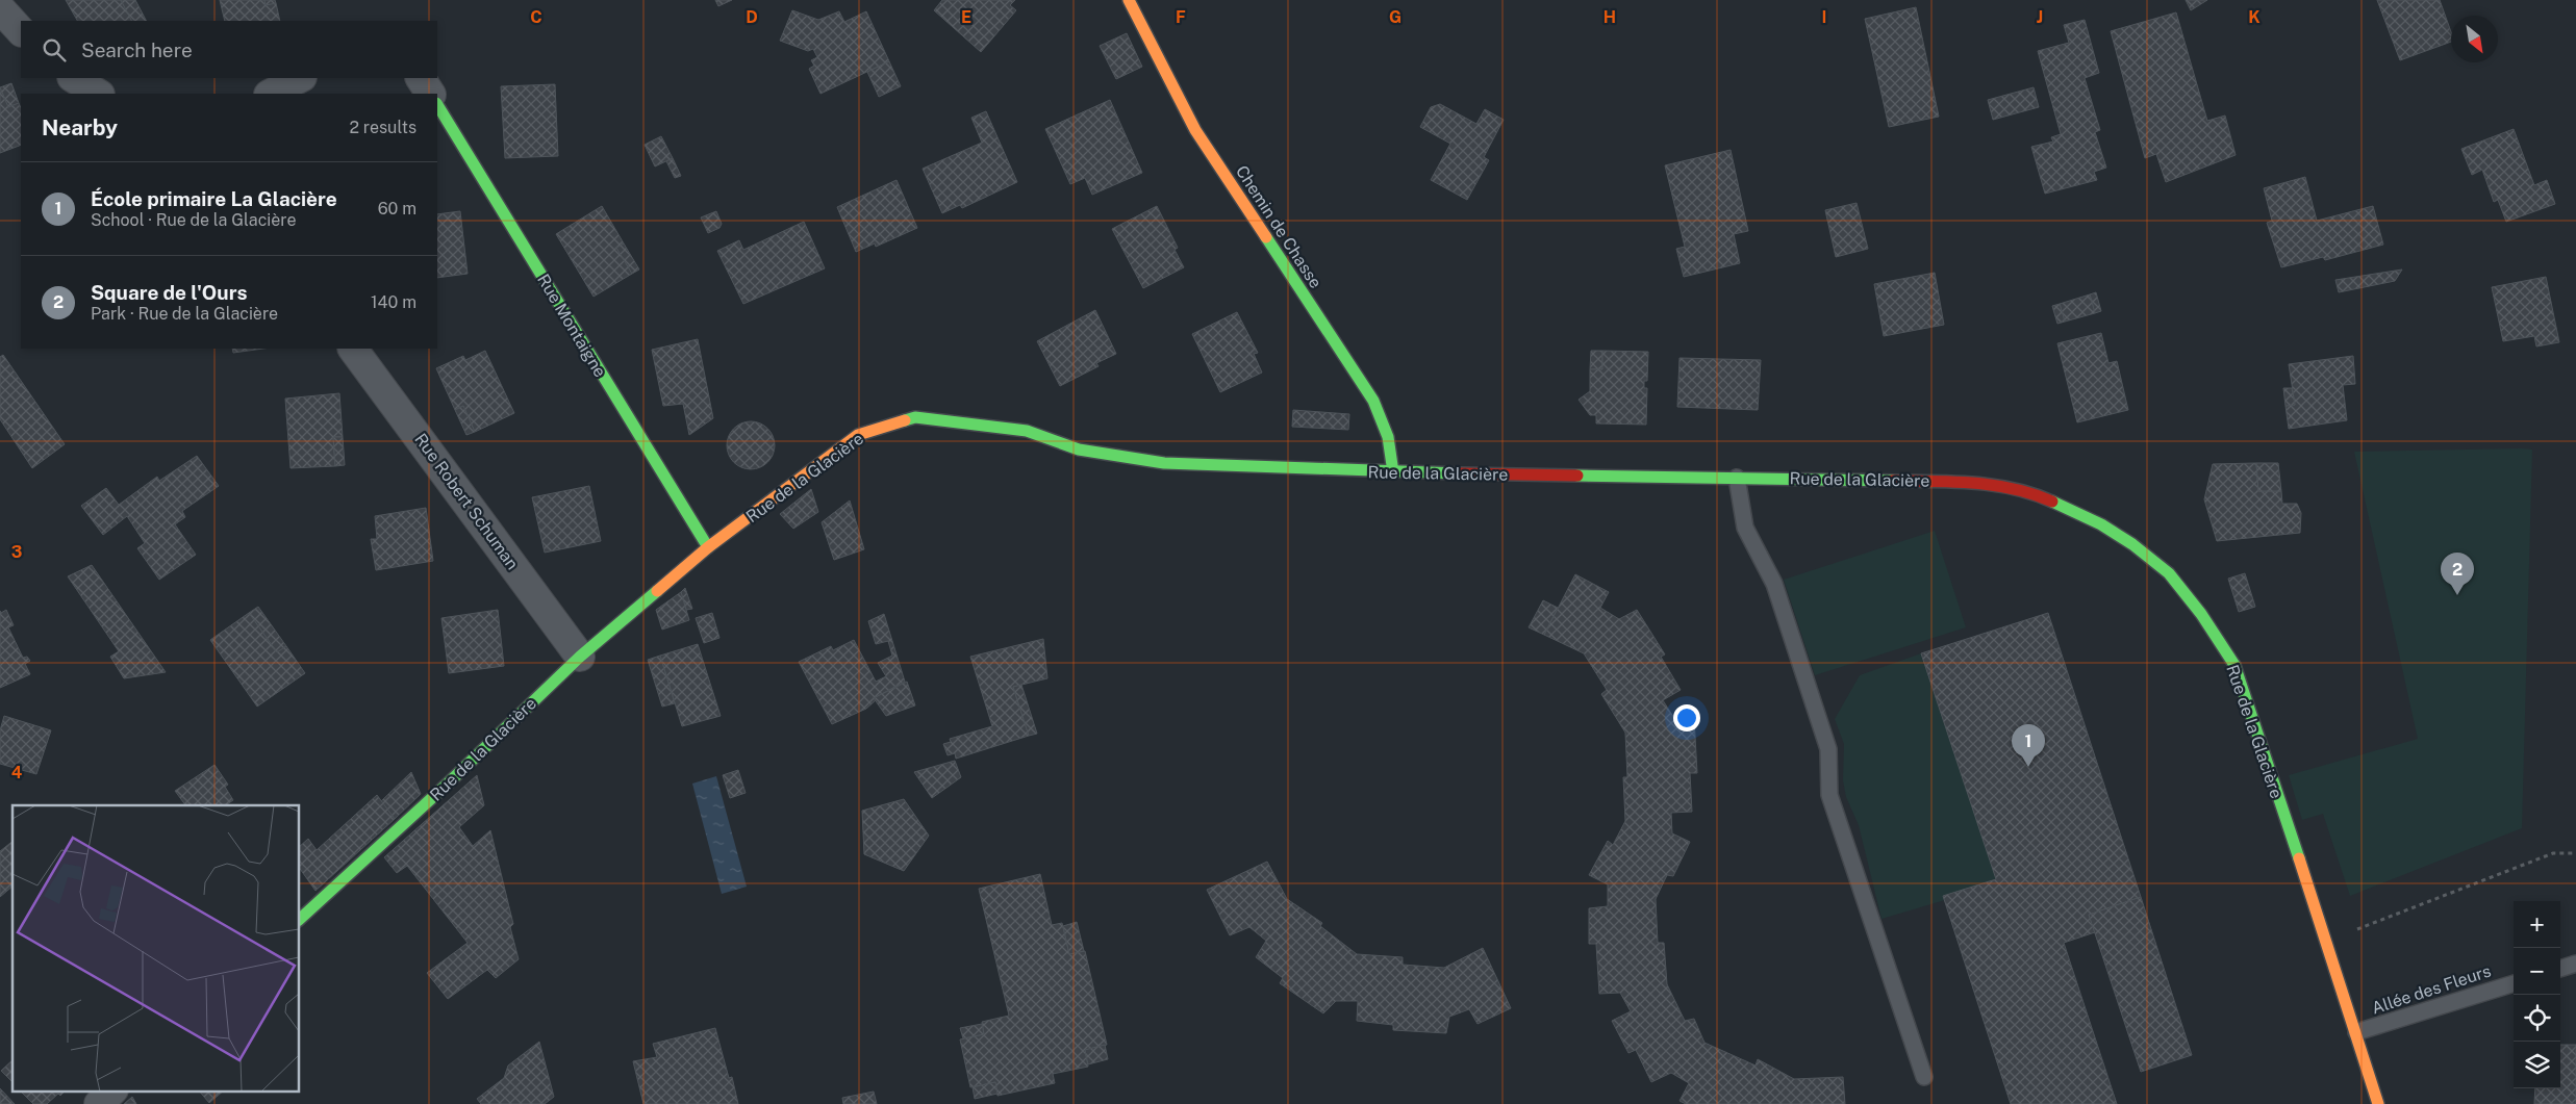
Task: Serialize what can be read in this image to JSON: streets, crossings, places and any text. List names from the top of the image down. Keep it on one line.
{"streets":{"street":["Chemin de Chasse","Rue Montaigne","Rue de la Glacière","Rue Robert Schuman"],"lane":["Allée des Fleurs"]},"crossings":[["Chemin de Chasse","Rue de la Glacière"],["Rue Montaigne","Rue de la Glacière"],["Rue de la Glacière","Rue Robert Schuman"],["Rue de la Glacière","Allée des Fleurs"]],"north":"bottom right","page":{"search":"Search here","heading":["Nearby","2 results"],"list":[{"mark":"1","name":"École primaire La Glacière","note":"School · Rue de la Glacière","value":"60 m"},{"mark":"2","name":"Square de l'Ours","note":"Park · Rue de la Glacière","value":"140 m"}],"pins":["2","1"],"map_buttons":["+","−"]},"grid":{"columns":["C","D","E","F","G","H","I","J","K"],"rows":["3","4"]}}
